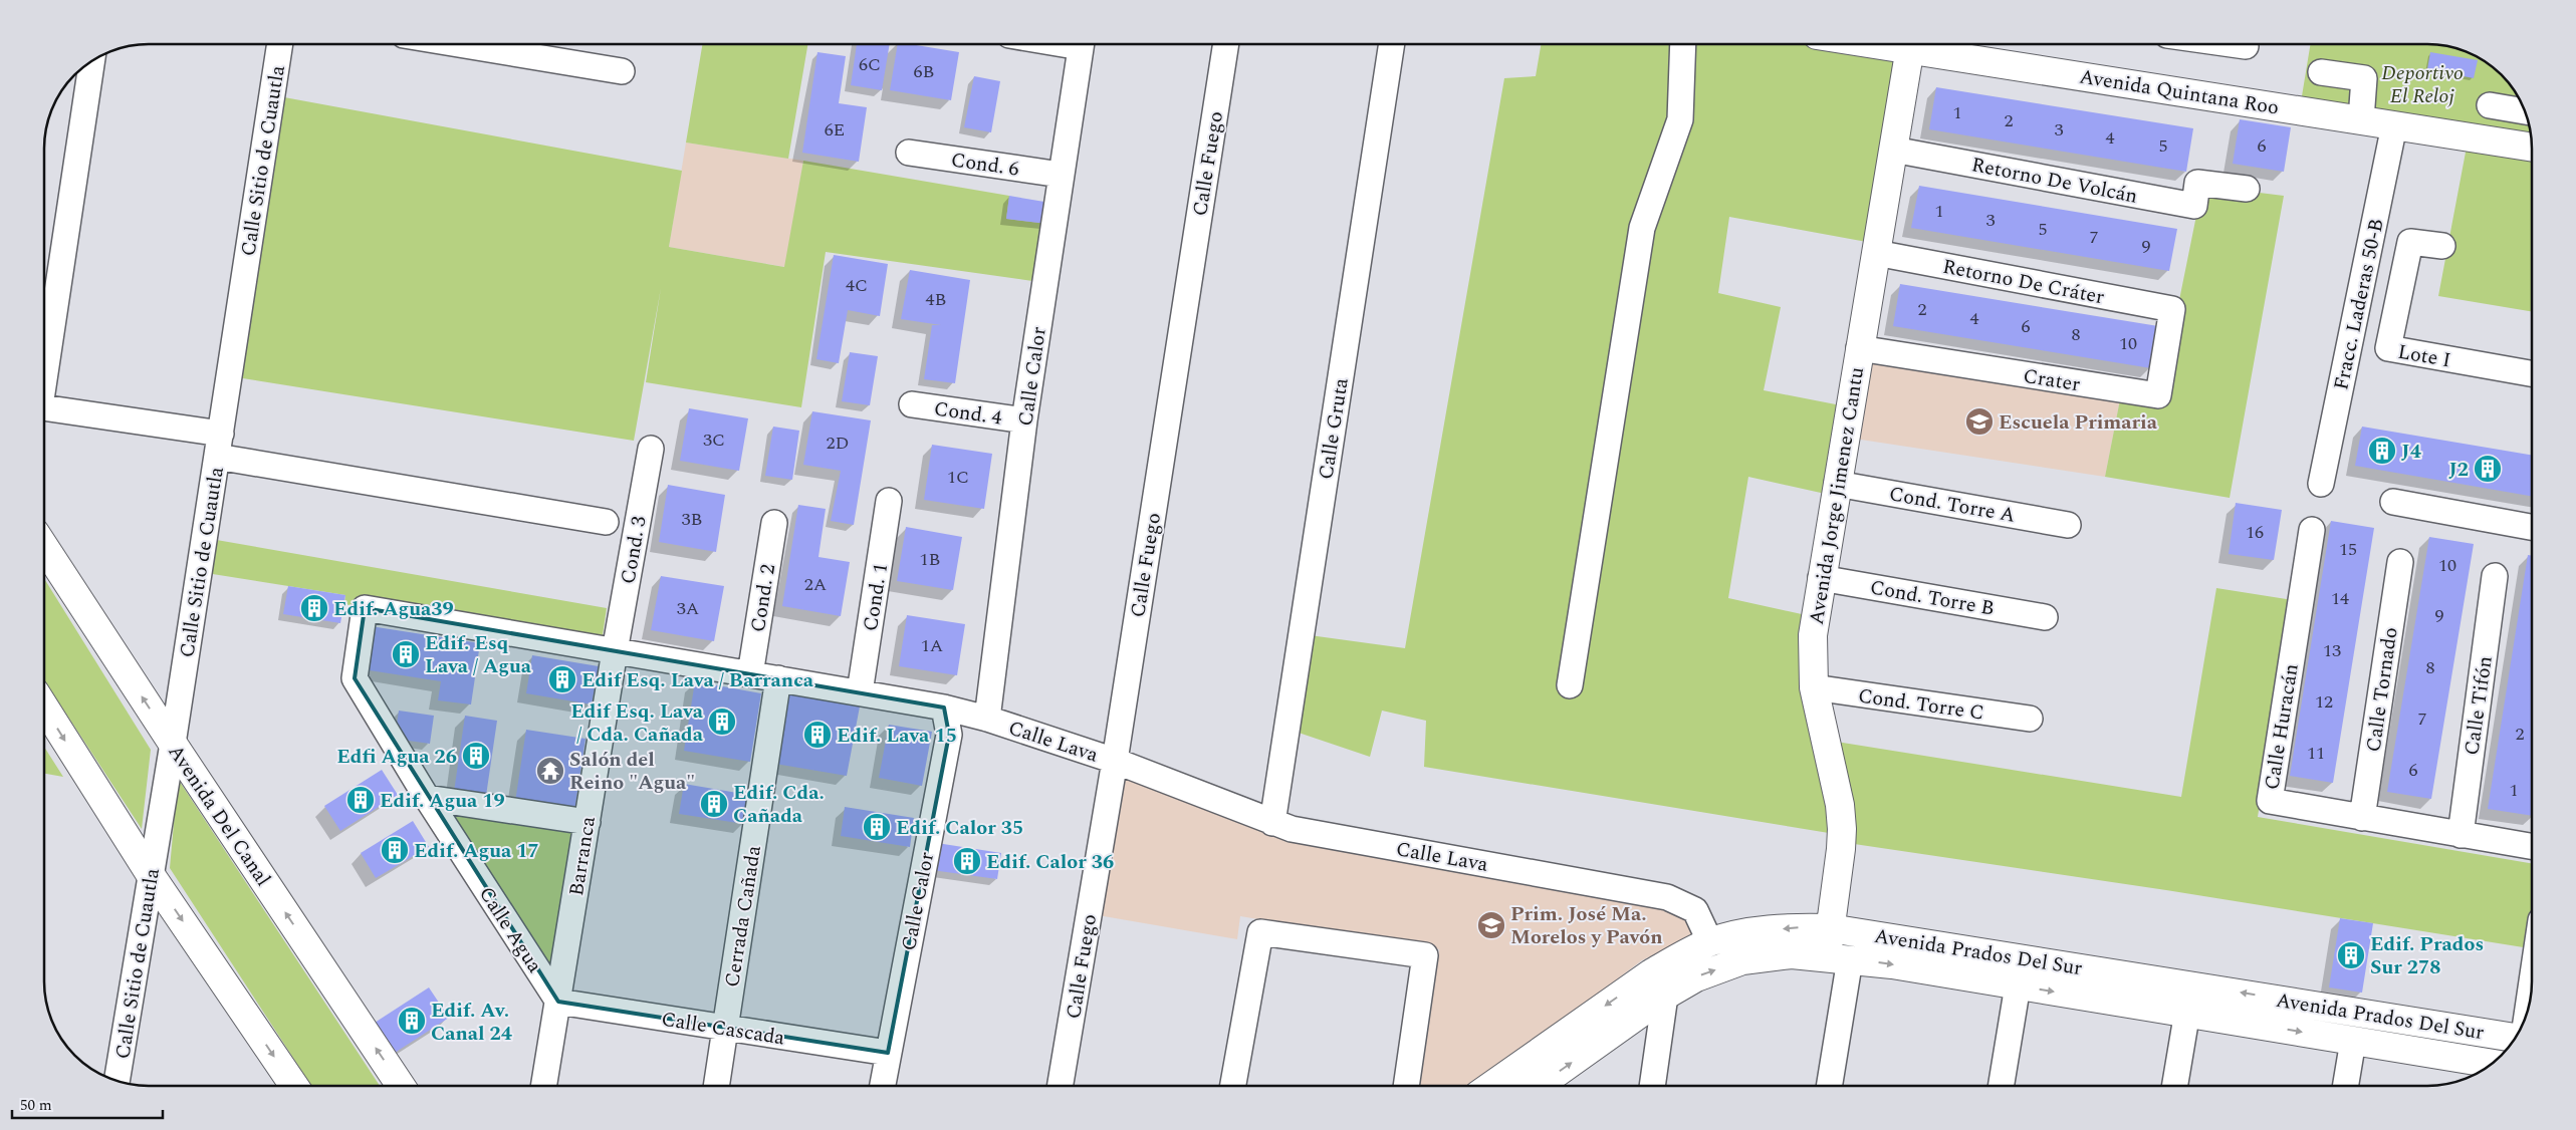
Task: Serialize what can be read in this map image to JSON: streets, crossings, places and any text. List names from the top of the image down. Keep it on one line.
{"streets":{"main road":["Avenida Quintana Roo","Avenida Jorge Jimenez Cantu","Avenida Del Canal","Avenida Prados Del Sur"],"street":["Calle Sitio de Cuautla","Cond. 6","Calle Fuego","Retorno De Volcán","Retorno De Cráter","Fracc. Laderas 50-B","Lote I","Calle Calor","Crater","Cond. 4","Calle Gruta","Cond. Torre A","Cond. 3","Cond. 1","Cond. Torre B","Cond. 2","Calle Tornado","Cond. Torre C","Calle Tifón","Calle Huracán","Calle Lava","Barranca","Cerrada Cañada","Calle Agua","Calle Cascada"]},"crossings":[["Avenida Quintana Roo","Fracc. Laderas 50-B"],["Calle Sitio de Cuautla","Avenida Del Canal"],["Cond. 6","Calle Calor"],["Calle Fuego","Calle Lava"],["Retorno De Volcán","Avenida Jorge Jimenez Cantu"],["Retorno De Cráter","Crater"],["Retorno De Cráter","Avenida Jorge Jimenez Cantu"],["Calle Calor","Cond. 4"],["Calle Calor","Calle Lava"],["Calle Calor","Calle Cascada"],["Crater","Avenida Jorge Jimenez Cantu"],["Calle Gruta","Calle Lava"],["Avenida Jorge Jimenez Cantu","Cond. Torre A"],["Avenida Jorge Jimenez Cantu","Cond. Torre B"],["Avenida Jorge Jimenez Cantu","Cond. Torre C"],["Avenida Jorge Jimenez Cantu","Avenida Prados Del Sur"],["Cond. 3","Calle Lava"],["Cond. 3","Barranca"],["Cond. 1","Calle Lava"],["Cond. 2","Calle Lava"],["Calle Tornado","Calle Huracán"],["Calle Tifón","Calle Huracán"],["Calle Lava","Barranca"],["Calle Lava","Cerrada Cañada"],["Calle Lava","Calle Agua"],["Calle Lava","Avenida Prados Del Sur"],["Barranca","Calle Agua"],["Barranca","Calle Cascada"],["Cerrada Cañada","Calle Cascada"],["Calle Agua","Calle Cascada"]],"parks":["Deportivo El Reloj"],"places":{"school or university":["Escuela Primaria","Prim. José Ma. Morelos y Pavón"],"building":["J4","J2","Edif. Agua39","Edif. Esq Lava / Agua","Edif Esq. Lava / Barranca","Edif Esq. Lava / Cda. Cañada","Edif. Lava 15","Edfi Agua 26","Edif. Agua 19","Edif. Cda. Cañada","Edif. Calor 35","Edif. Agua 17","Edif. Calor 36","Edif. Prados Sur 278","Edif. Av. Canal 24"],"temple":["Salón del Reino \"Agua\""]},"house_numbers":["6C","6B","1","2","6E","3","4","5","6","1","3","5","7","9","4C","4B","2","4","6","8","10","3C","2D","1C","3B","16","15","1B","10","2A","14","3A","9","1A","13","8","12","7","2","11","6","1"],"scale_bar":"50 m"}
